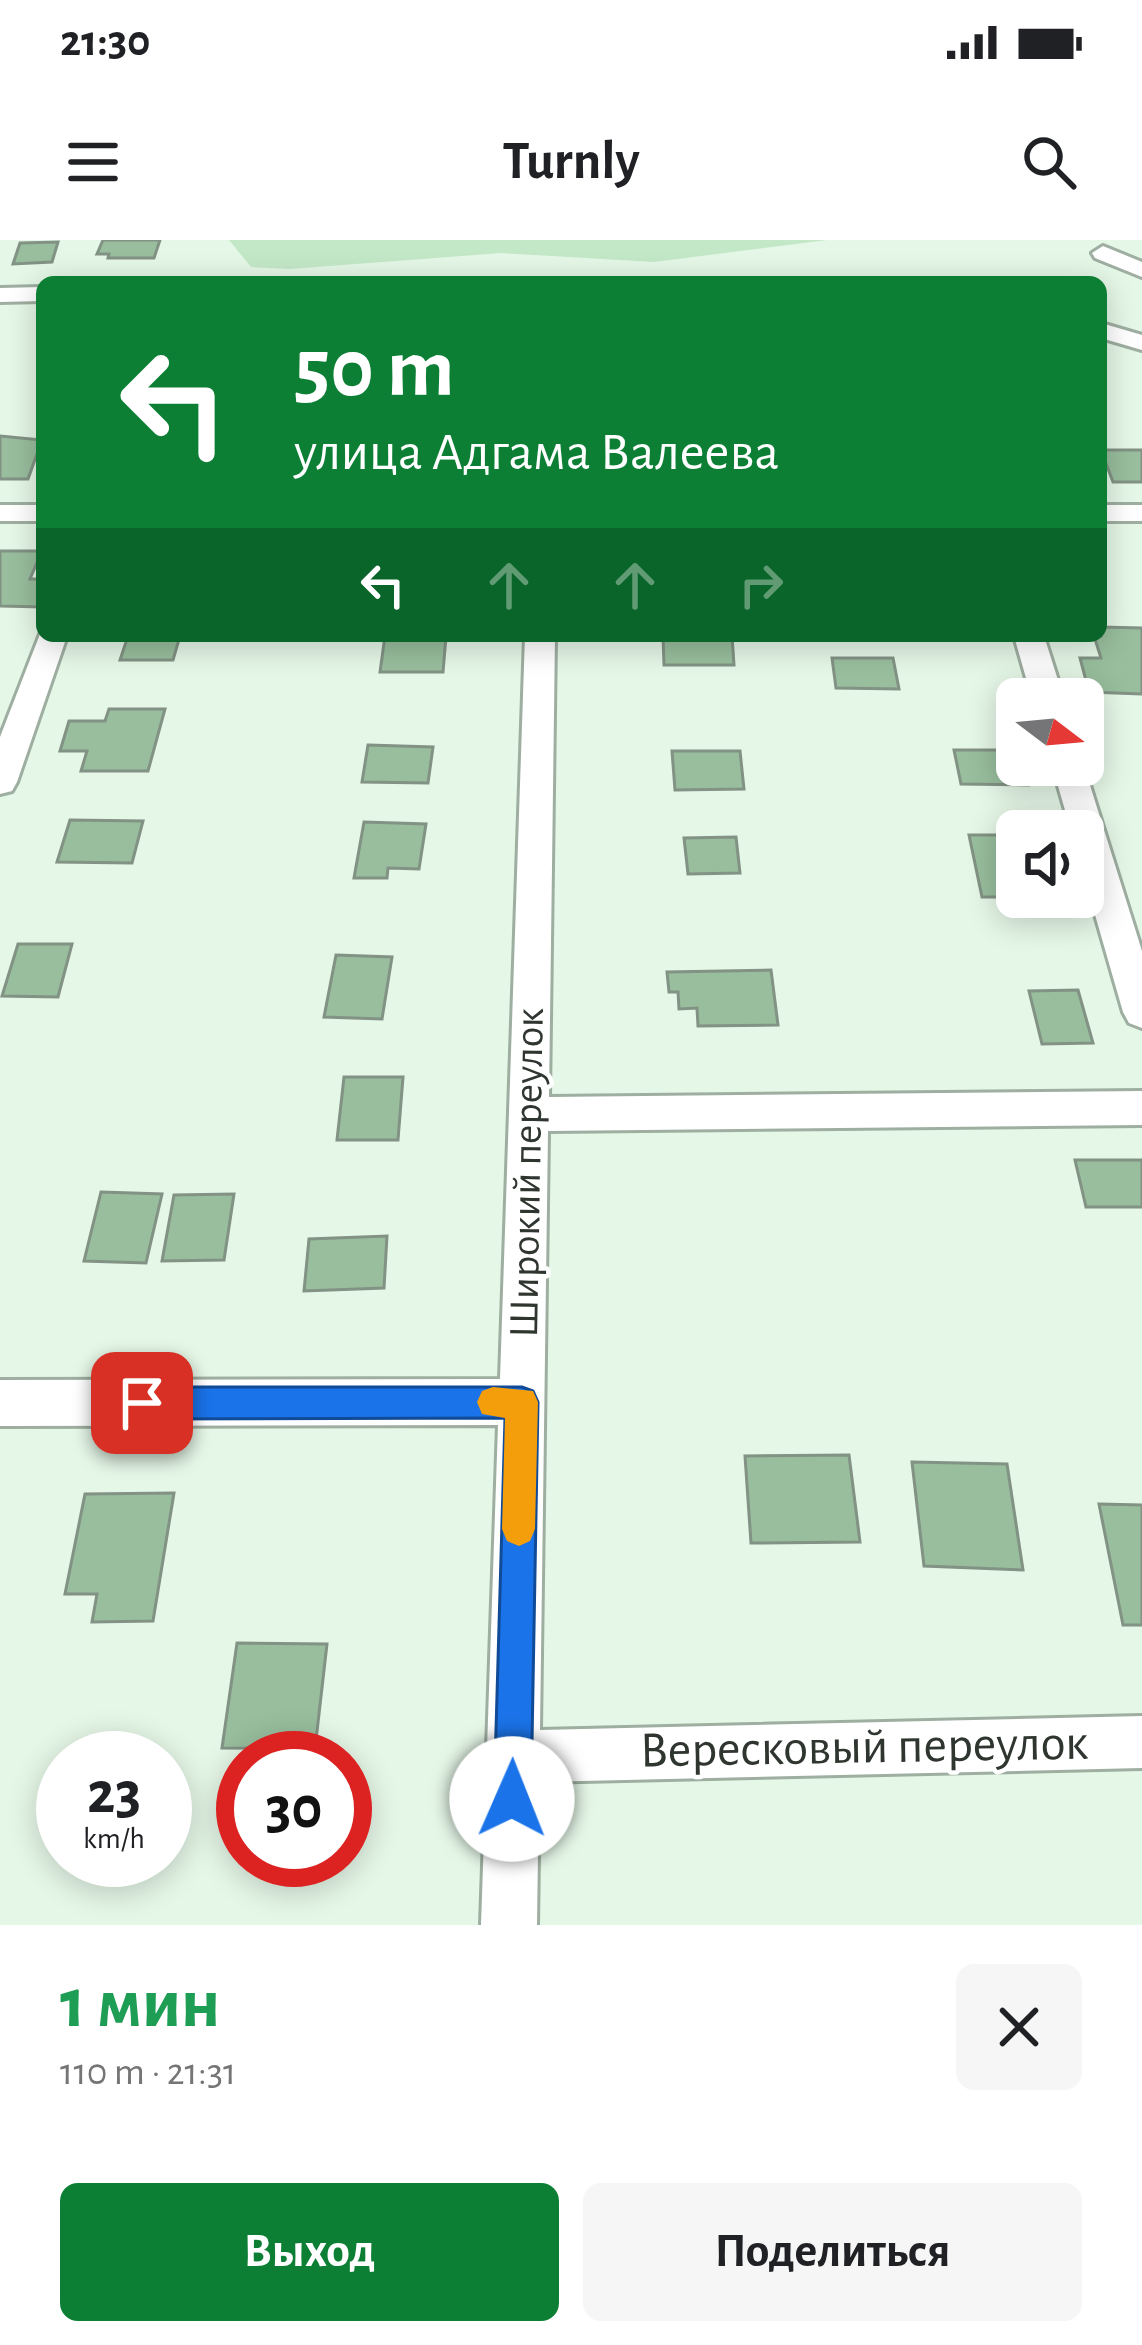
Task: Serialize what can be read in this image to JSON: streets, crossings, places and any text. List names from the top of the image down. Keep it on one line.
{"streets":{"street":["Широкий переулок","Вересковый переулок"]},"crossings":[["Широкий переулок","Вересковый переулок"]],"north":"right","page":{"status":"21:30","header":"Turnly","turn":["50 m","улица Адгама Валеева"],"speed":"23 km/h","limit":"30","heading":["1 мин","110 m · 21:31"],"buttons":["Выход","Поделиться"]}}
